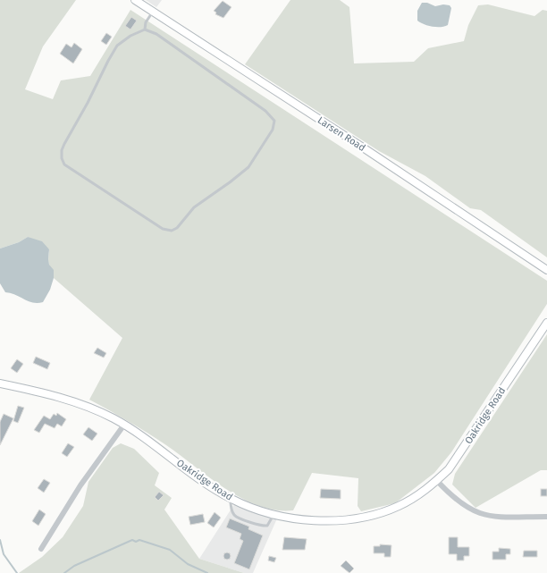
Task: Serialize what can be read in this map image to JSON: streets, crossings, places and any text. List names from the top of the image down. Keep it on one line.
{"streets":{"street":["Larsen Road","Oakridge Road"]}}
